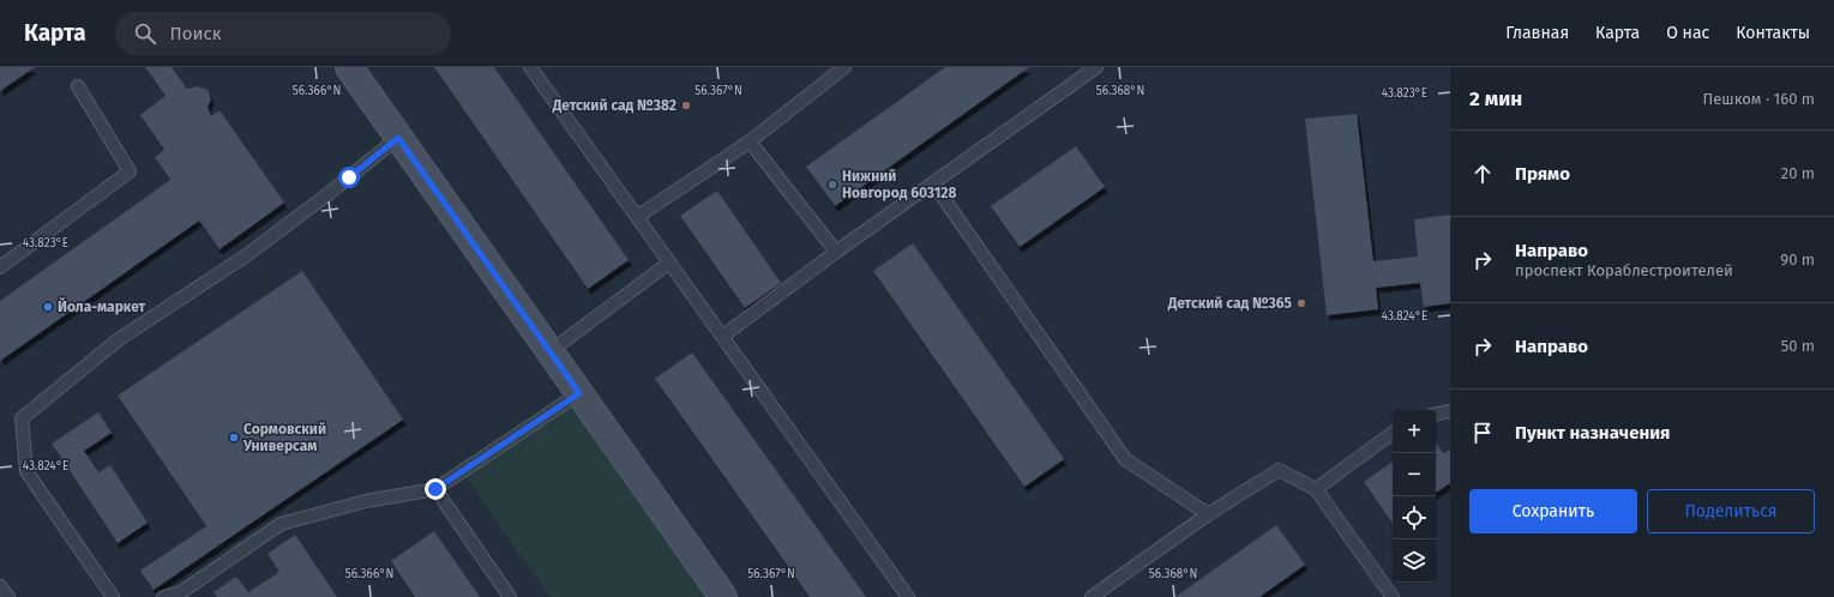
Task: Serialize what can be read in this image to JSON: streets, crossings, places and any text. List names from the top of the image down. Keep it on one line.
{"places":["Детский сад №382","Нижний Новгород 603128","Детский сад №365","Йола-маркет","Сормовский Универсам"],"page":{"header":"Карта","search":"Поиск","nav":["Главная","Карта","О нас","Контакты"],"heading":["2 мин","Пешком · 160 m"],"list":[["Прямо","20 m"],["Направо","проспект Кораблестроителей","90 m"],["Направо","50 m"],"Пункт назначения"],"map_buttons":["+","−"],"buttons":["Сохранить","Поделиться"]},"coordinates":["56.366°N","56.367°N","56.368°N","43.823°E","43.824°E"]}
